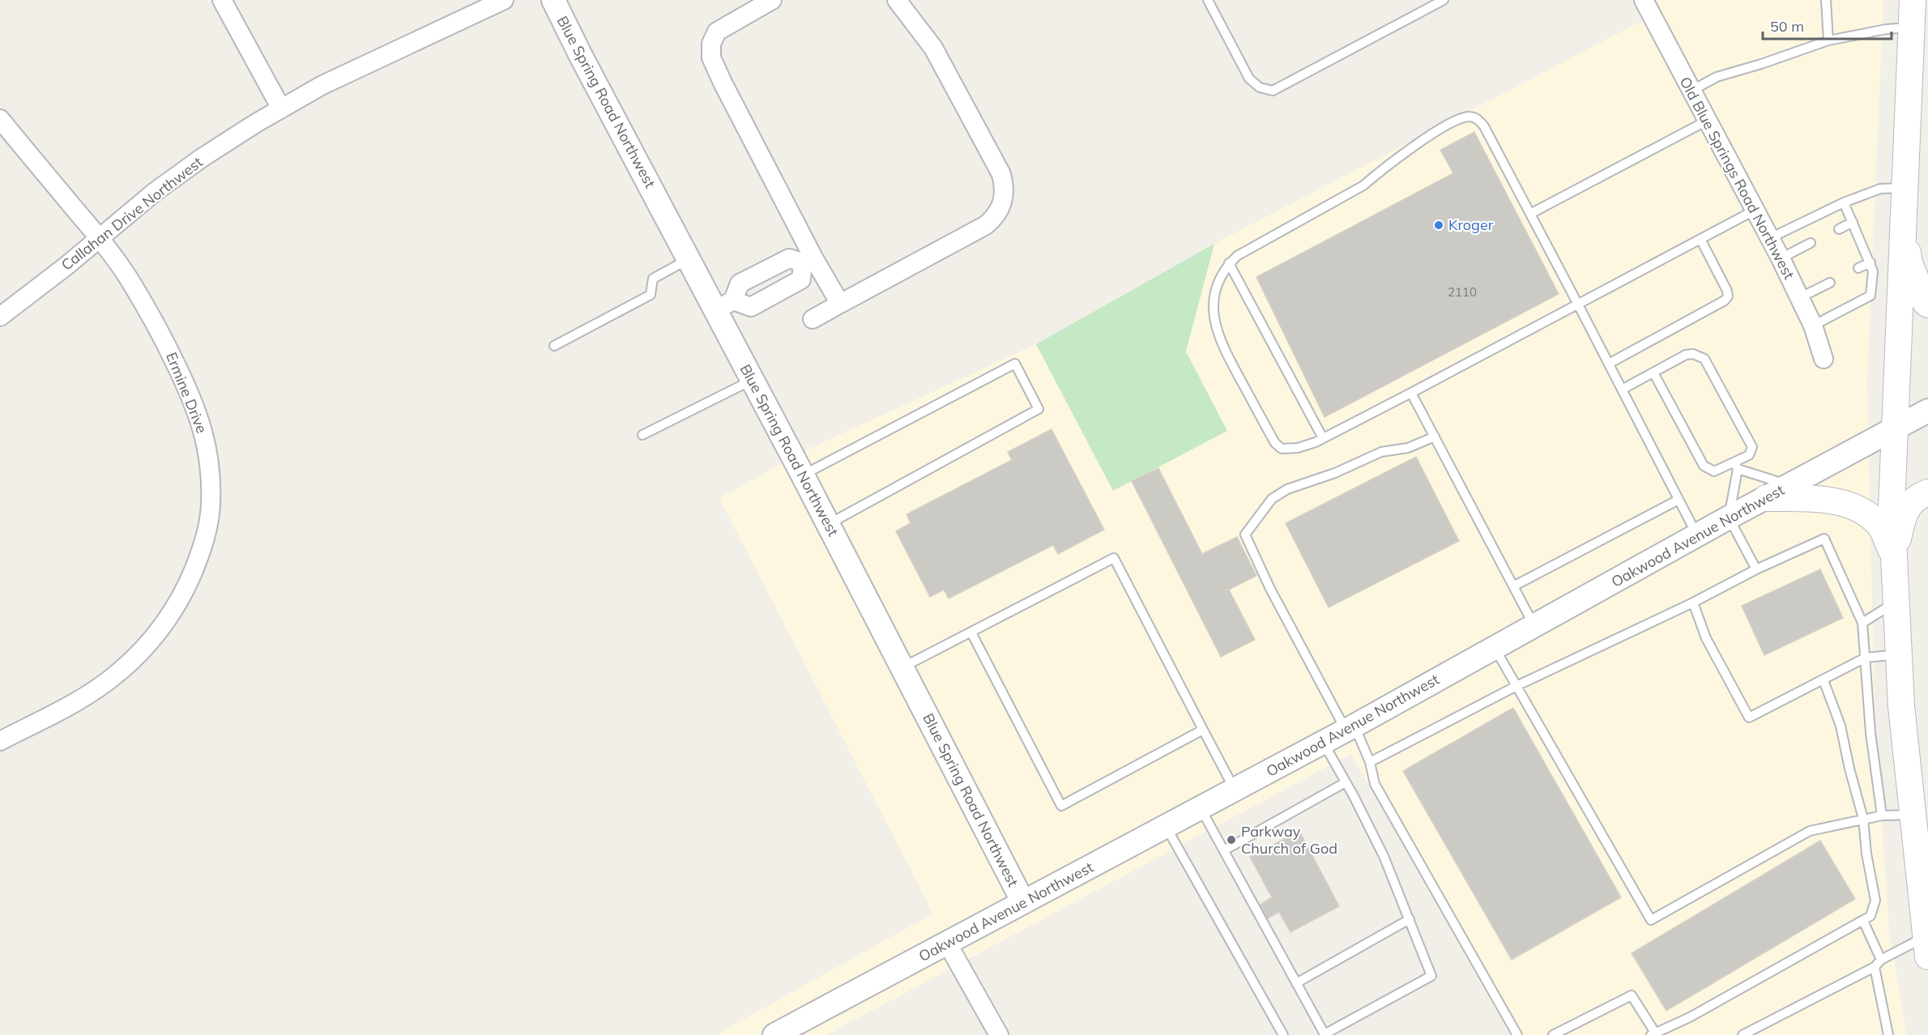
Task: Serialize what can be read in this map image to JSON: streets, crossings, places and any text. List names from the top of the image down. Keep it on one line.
{"streets":{"street":["Blue Spring Road Northwest","Old Blue Springs Road Northwest","Callahan Drive Northwest","Ermine Drive","Oakwood Avenue Northwest"]},"crossings":[["Blue Spring Road Northwest","Oakwood Avenue Northwest"],["Callahan Drive Northwest","Ermine Drive"]],"places":["Kroger","Parkway Church of God"],"house_numbers":["2110"],"scale_bar":"50 m"}
